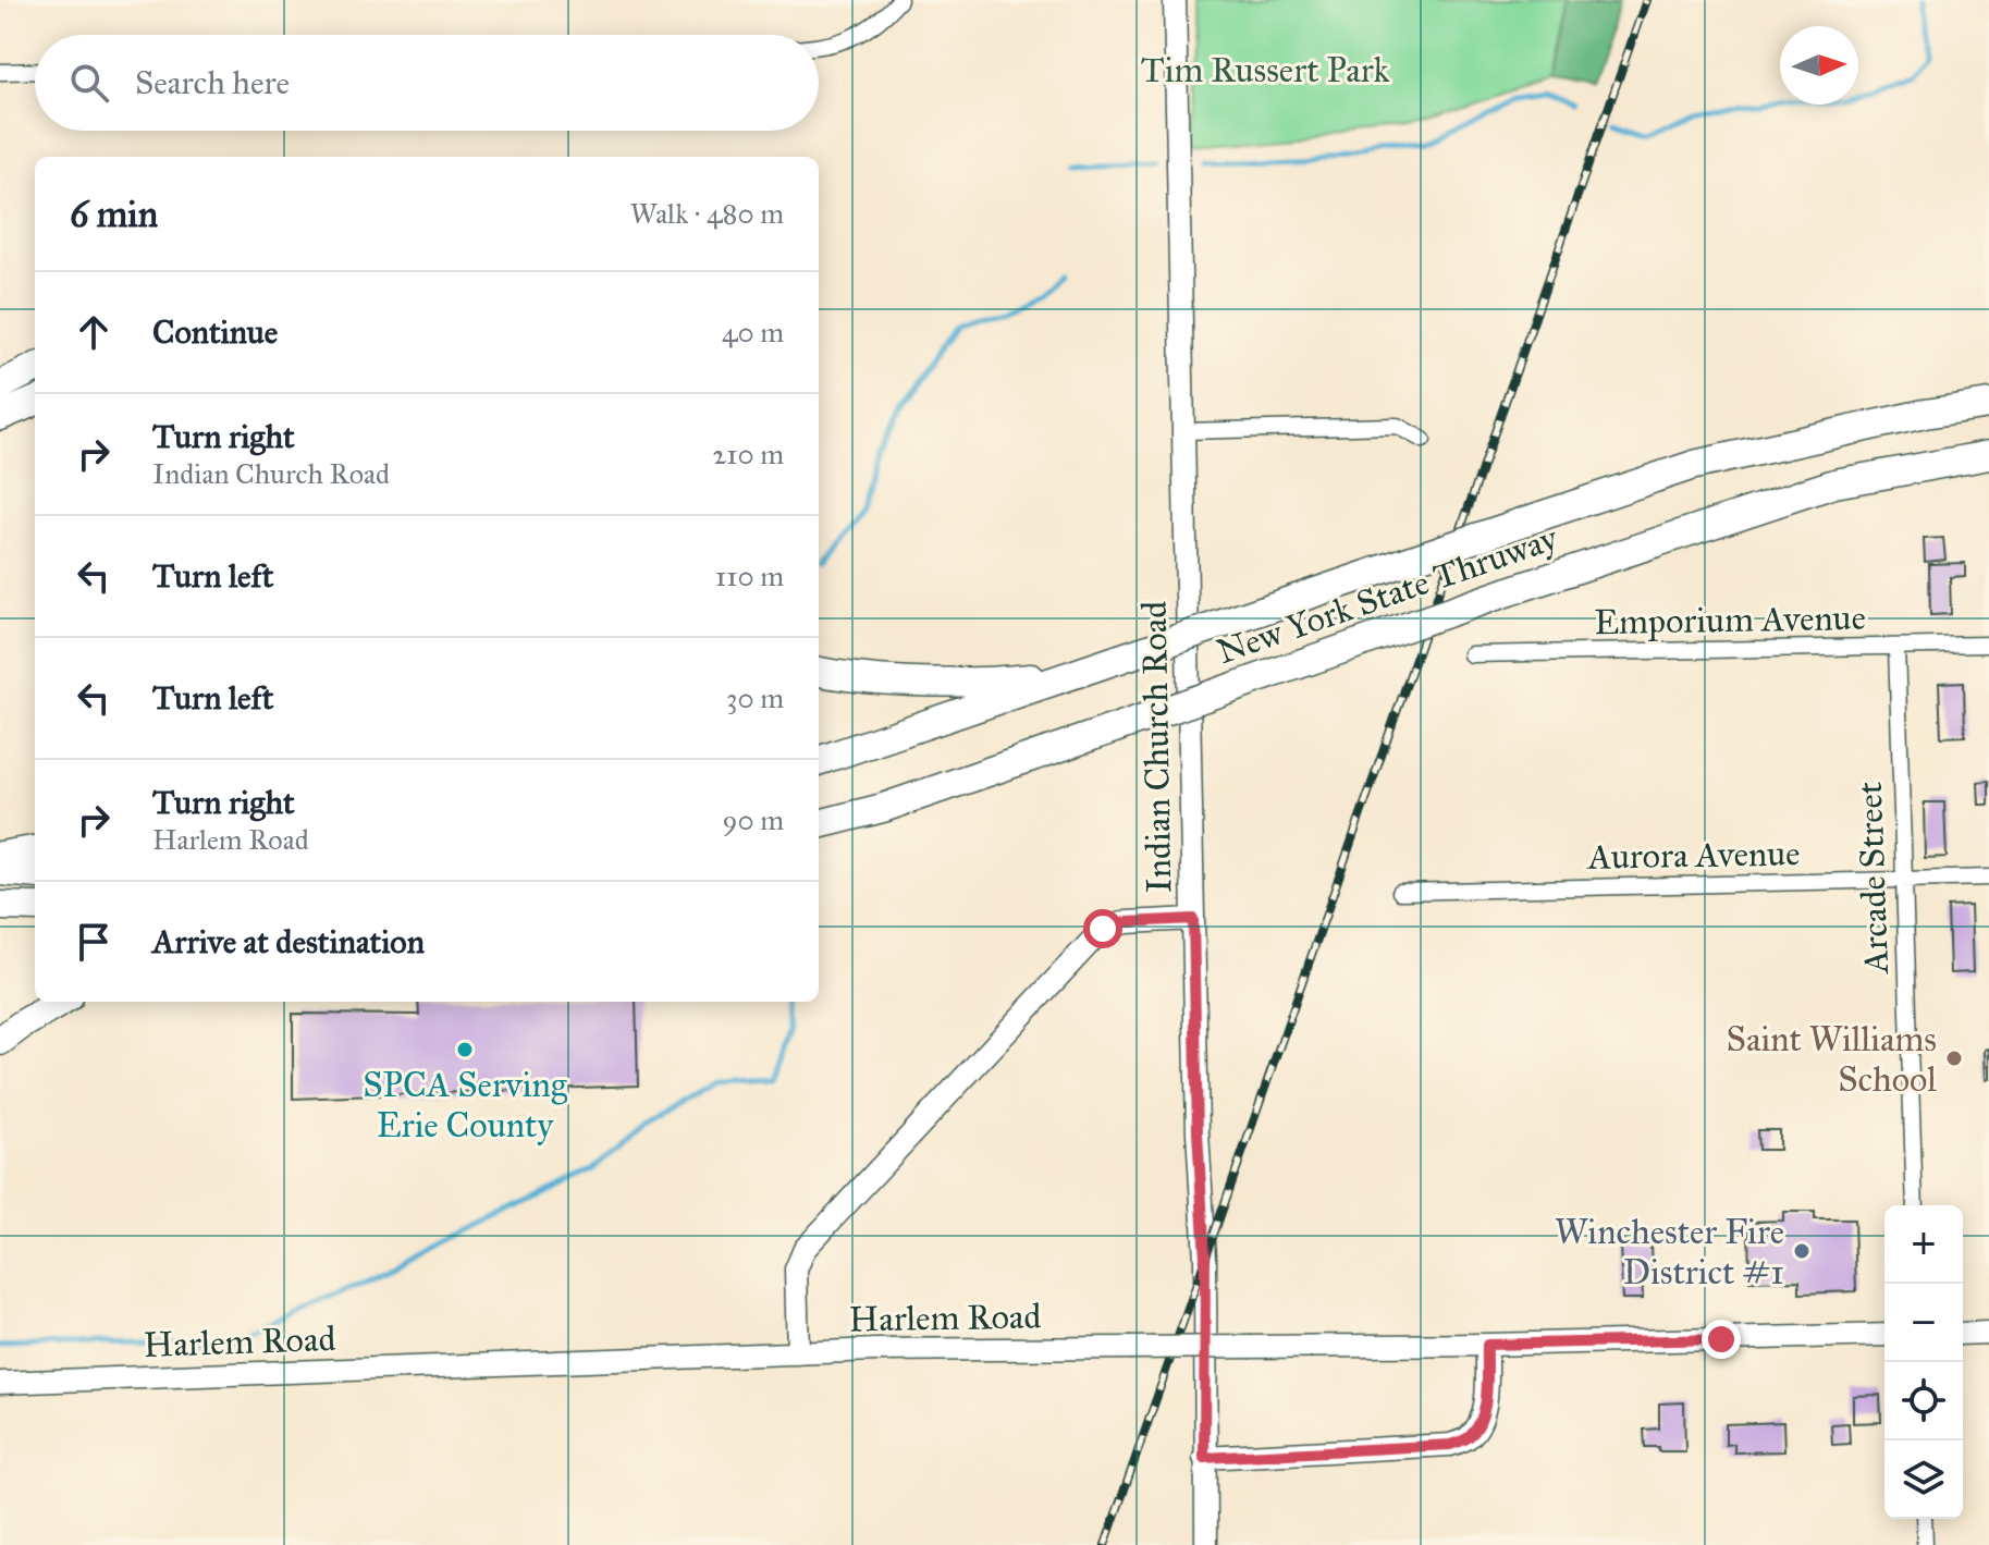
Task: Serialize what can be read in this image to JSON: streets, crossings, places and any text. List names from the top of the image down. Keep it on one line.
{"streets":{"highway":["New York State Thruway"],"main road":["Indian Church Road","Harlem Road"],"street":["Emporium Avenue","Aurora Avenue","Arcade Street"]},"crossings":[["Emporium Avenue","Arcade Street"],["Aurora Avenue","Arcade Street"]],"parks":["Tim Russert Park"],"places":["SPCA Serving Erie County","Saint Williams School","Winchester Fire District #1"],"north":"right","page":{"search":"Search here","heading":["6 min","Walk · 480 m"],"list":[["Continue","40 m"],["Turn right","Indian Church Road","210 m"],["Turn left","110 m"],["Turn left","30 m"],["Turn right","Harlem Road","90 m"],"Arrive at destination"],"map_buttons":["+","−"]}}
